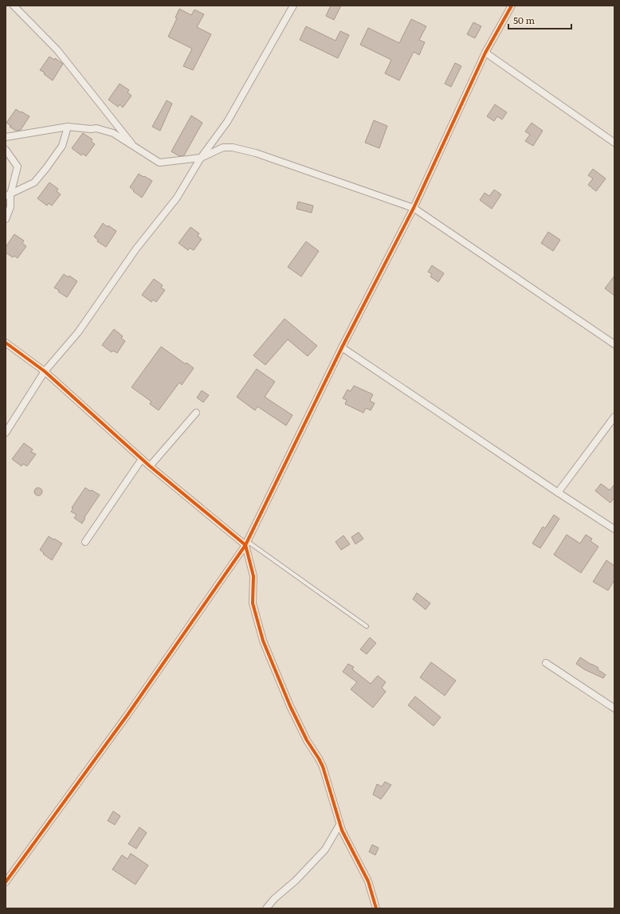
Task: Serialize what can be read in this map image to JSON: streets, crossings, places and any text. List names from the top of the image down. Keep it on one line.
{"scale_bar":"50 m"}
